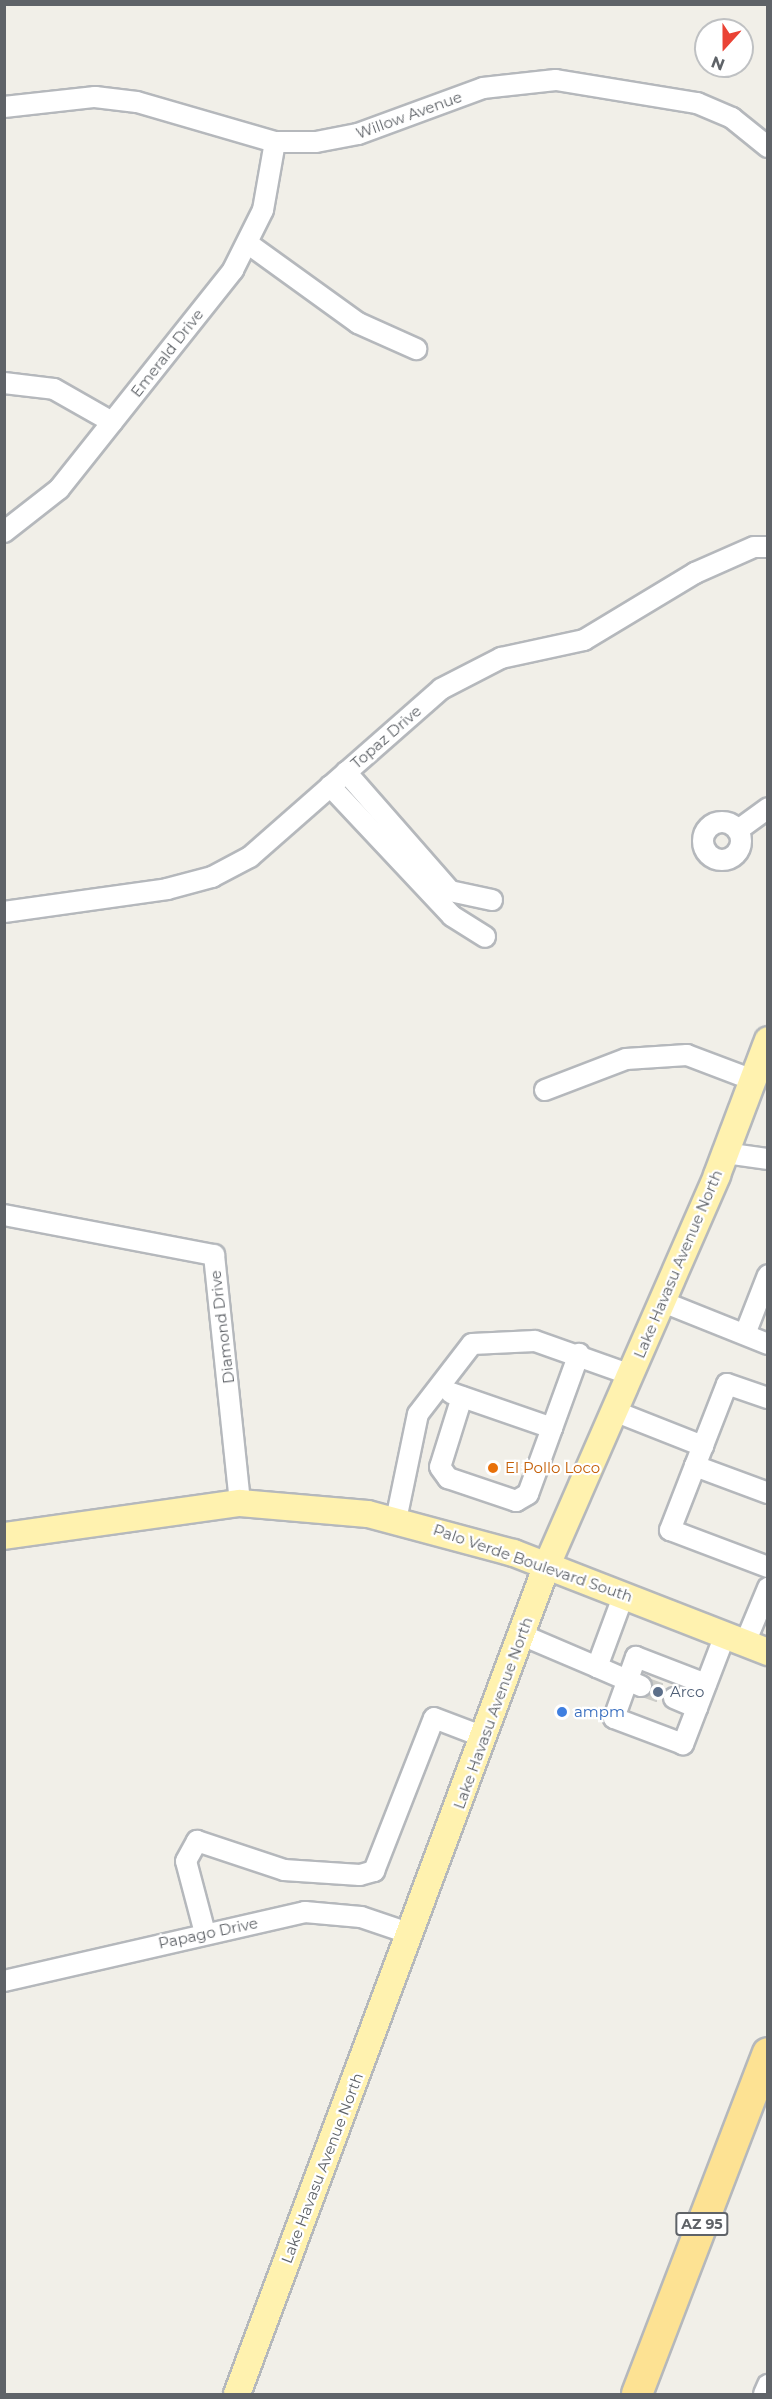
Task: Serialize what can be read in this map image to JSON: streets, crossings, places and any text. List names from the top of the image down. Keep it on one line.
{"streets":{"highway":["AZ 95"],"main road":["Lake Havasu Avenue North","Palo Verde Boulevard South"],"street":["Willow Avenue","Emerald Drive","Topaz Drive","Diamond Drive","Papago Drive"]},"crossings":[["Willow Avenue","Emerald Drive"],["Lake Havasu Avenue North","Palo Verde Boulevard South"],["Lake Havasu Avenue North","Papago Drive"],["Diamond Drive","Palo Verde Boulevard South"]],"places":["El Pollo Loco","Arco","ampm"],"north":"bottom"}
